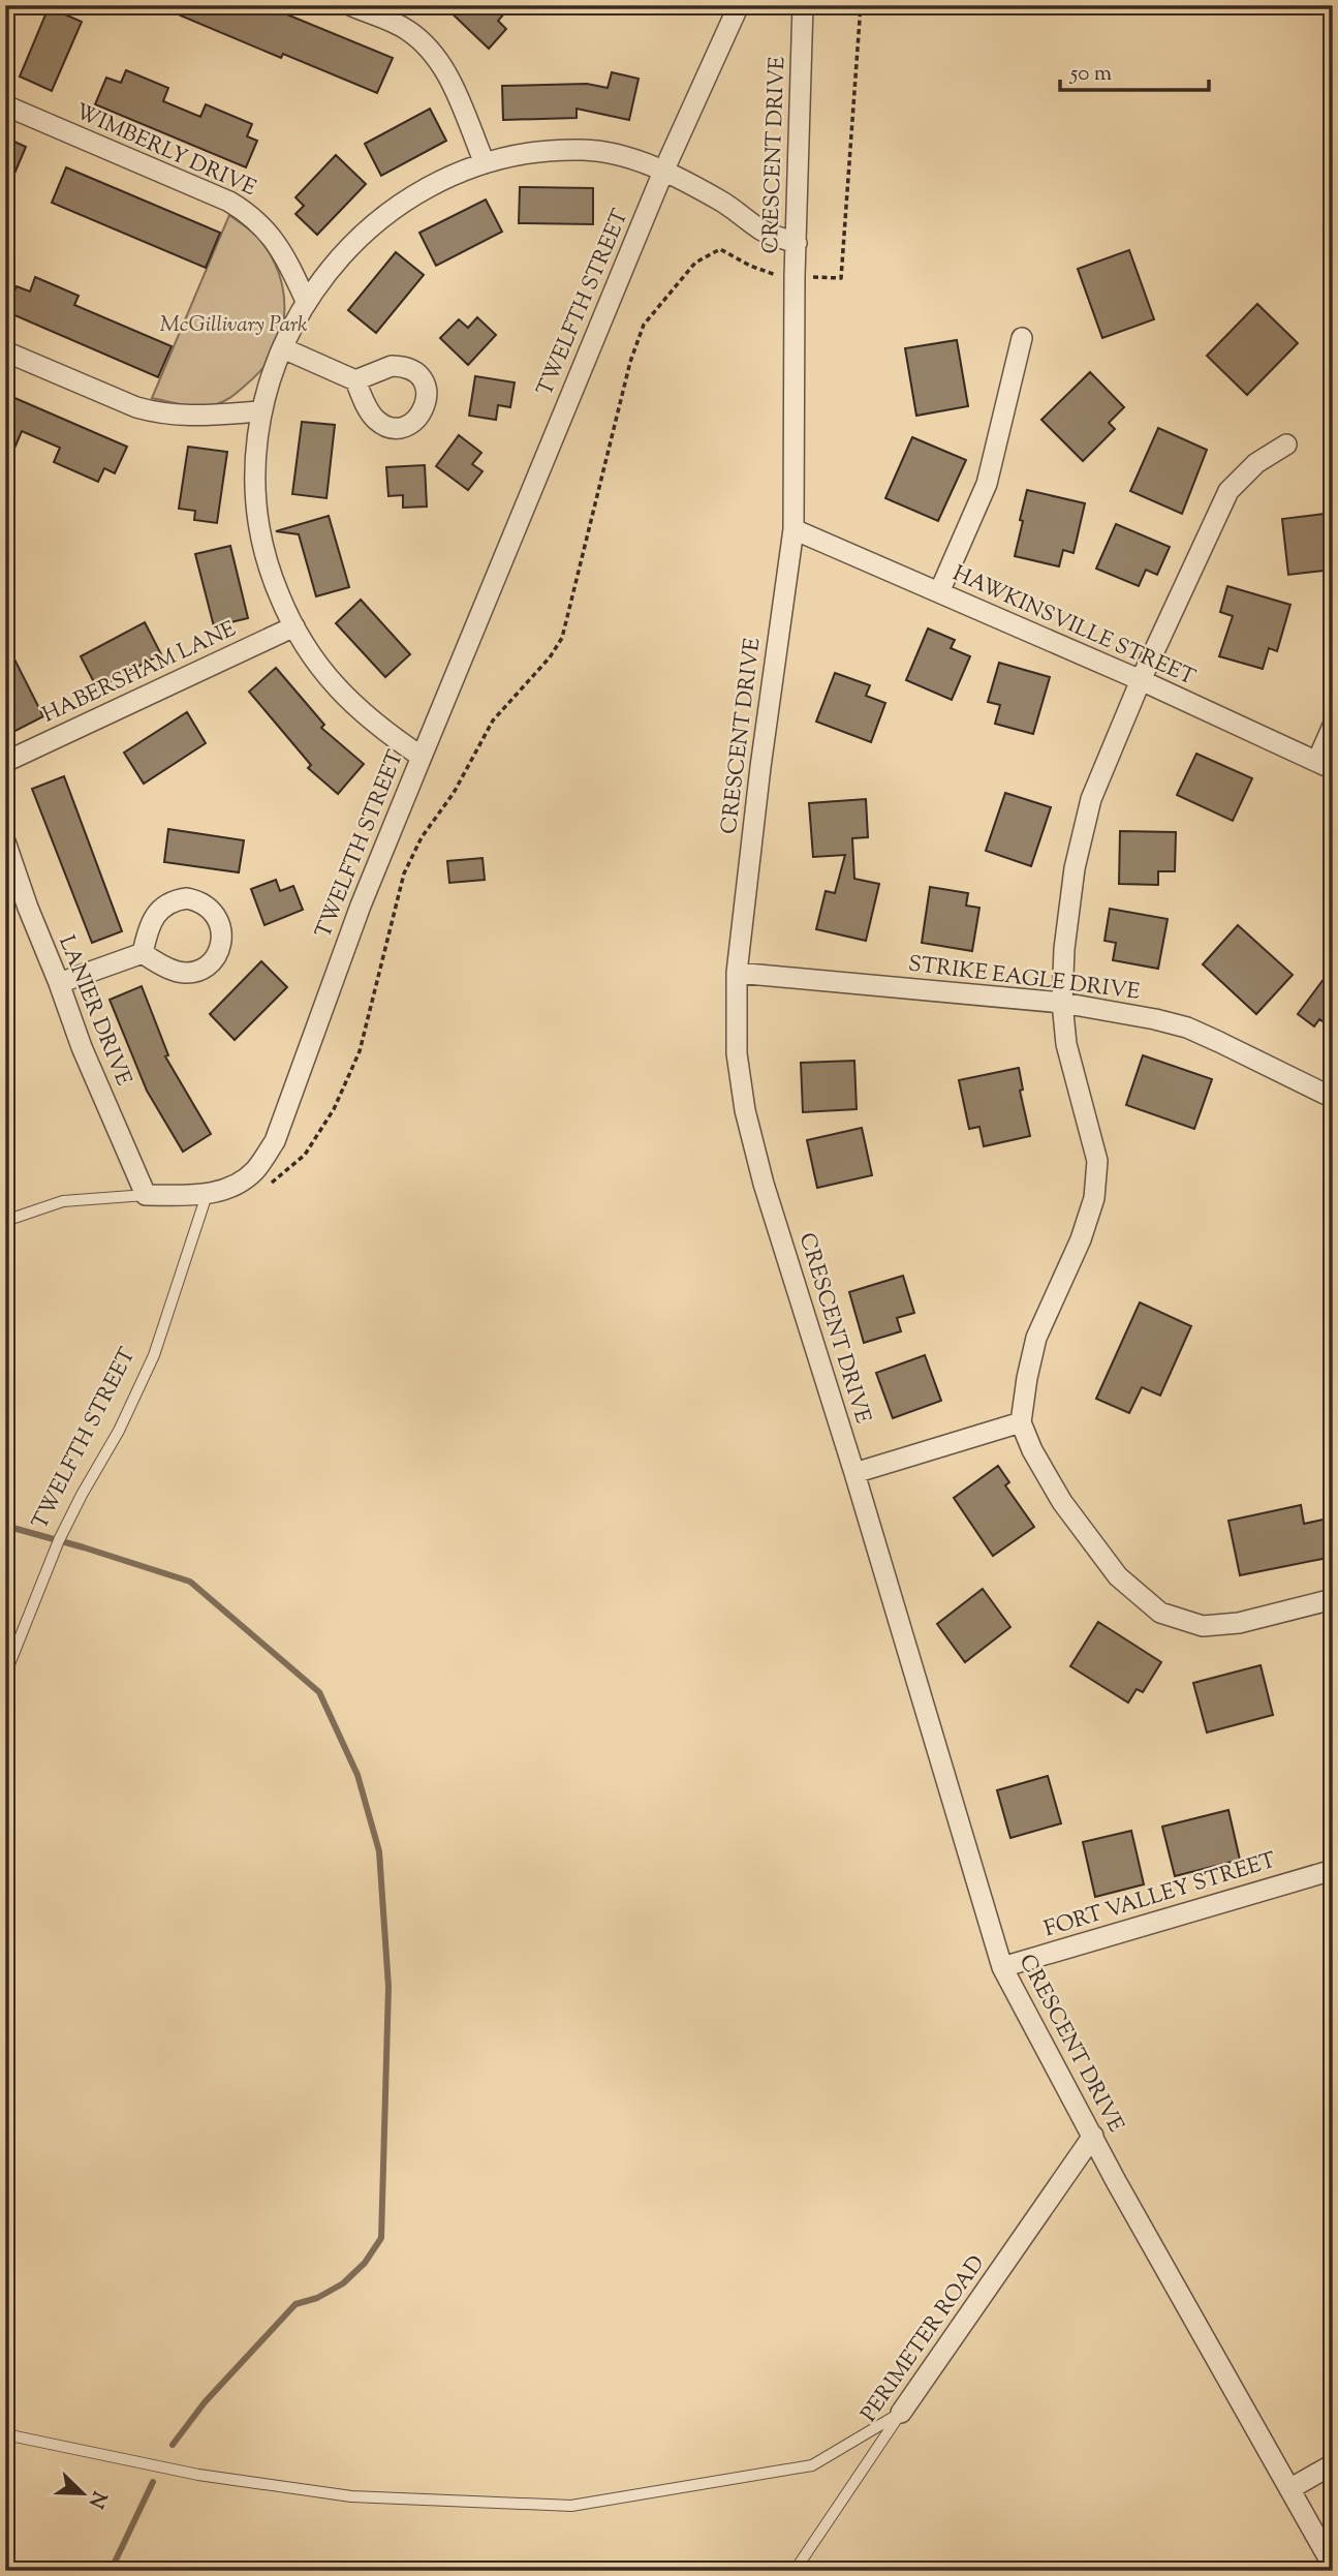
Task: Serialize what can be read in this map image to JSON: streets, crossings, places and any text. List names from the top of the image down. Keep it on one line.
{"streets":{"street":["WIMBERLY DRIVE","CRESCENT DRIVE","TWELFTH STREET","HAWKINSVILLE STREET","HABERSHAM LANE","STRIKE EAGLE DRIVE","LANIER DRIVE","FORT VALLEY STREET","PERIMETER ROAD"]},"crossings":[["CRESCENT DRIVE","HAWKINSVILLE STREET"],["CRESCENT DRIVE","STRIKE EAGLE DRIVE"],["CRESCENT DRIVE","FORT VALLEY STREET"],["CRESCENT DRIVE","PERIMETER ROAD"]],"parks":["McGillivary Park"],"scale_bar":"50 m","north":"bottom right"}
